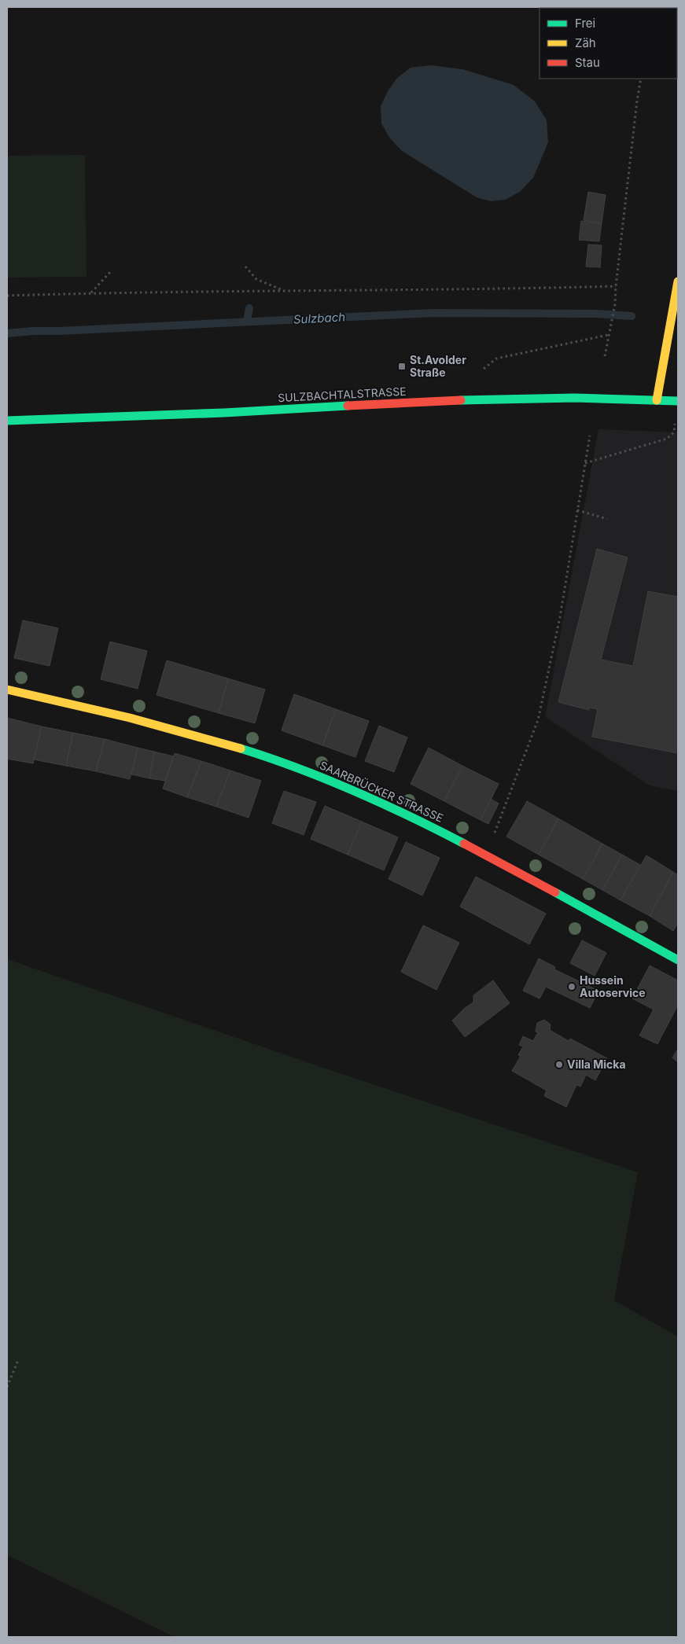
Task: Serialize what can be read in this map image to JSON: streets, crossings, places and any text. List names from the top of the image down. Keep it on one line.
{"streets":{"street":["SULZBACHTALSTRASSE","SAARBRÜCKER STRASSE"]},"water":["Sulzbach"],"places":{"transit":["St.Avolder Straße"],"other":["Hussein Autoservice","Villa Micka"]},"legend":["Frei","Zäh","Stau"]}
